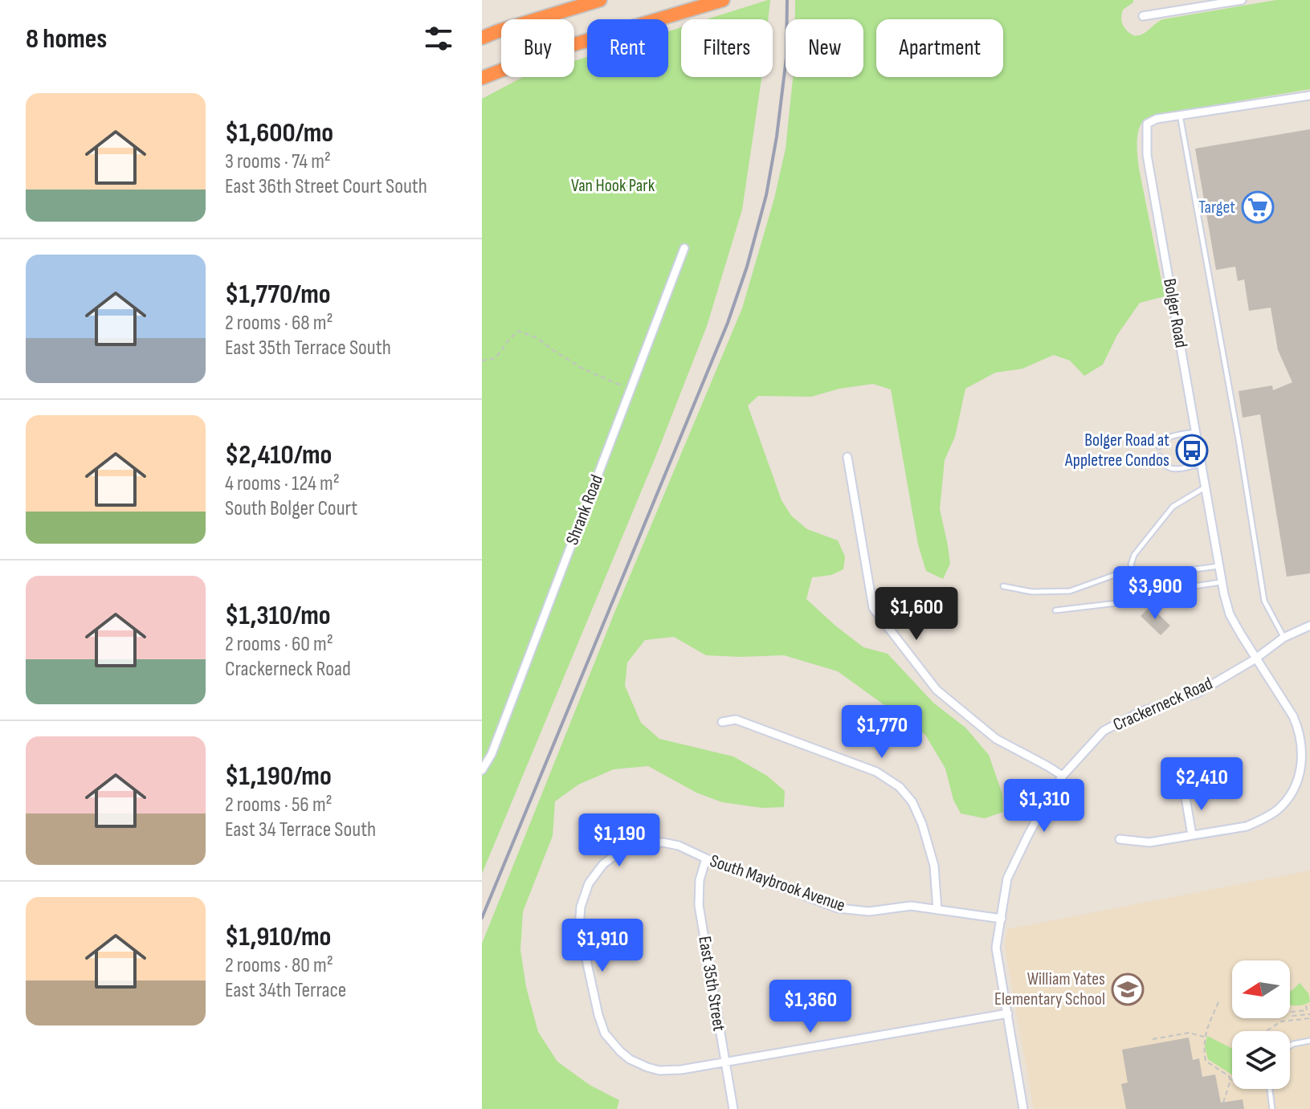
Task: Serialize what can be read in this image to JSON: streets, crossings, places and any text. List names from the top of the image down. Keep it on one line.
{"streets":{"street":["Bolger Road","Shrank Road","Crackerneck Road","South Maybrook Avenue","East 35th Street"]},"crossings":[["Bolger Road","Crackerneck Road"],["Crackerneck Road","South Maybrook Avenue"],["South Maybrook Avenue","East 35th Street"]],"parks":["Van Hook Park"],"places":{"supermarket":["Target"],"bus stop":["Bolger Road at Appletree Condos"],"school or university":["William Yates Elementary School"]},"north":"left","page":{"heading":"8 homes","chip":["Buy","Rent","Filters","New","Apartment"],"list":[{"name":"$1,600/mo","note":"3 rooms · 74 m² · East 36th Street Court South"},{"name":"$1,770/mo","note":"2 rooms · 68 m² · East 35th Terrace South"},{"name":"$2,410/mo","note":"4 rooms · 124 m² · South Bolger Court"},{"name":"$1,310/mo","note":"2 rooms · 60 m² · Crackerneck Road"},{"name":"$1,190/mo","note":"2 rooms · 56 m² · East 34 Terrace South"},{"name":"$1,910/mo","note":"2 rooms · 80 m² · East 34th Terrace"}],"price":["$3,900","$1,600","$1,770","$2,410","$1,310","$1,190","$1,910","$1,360"]}}
